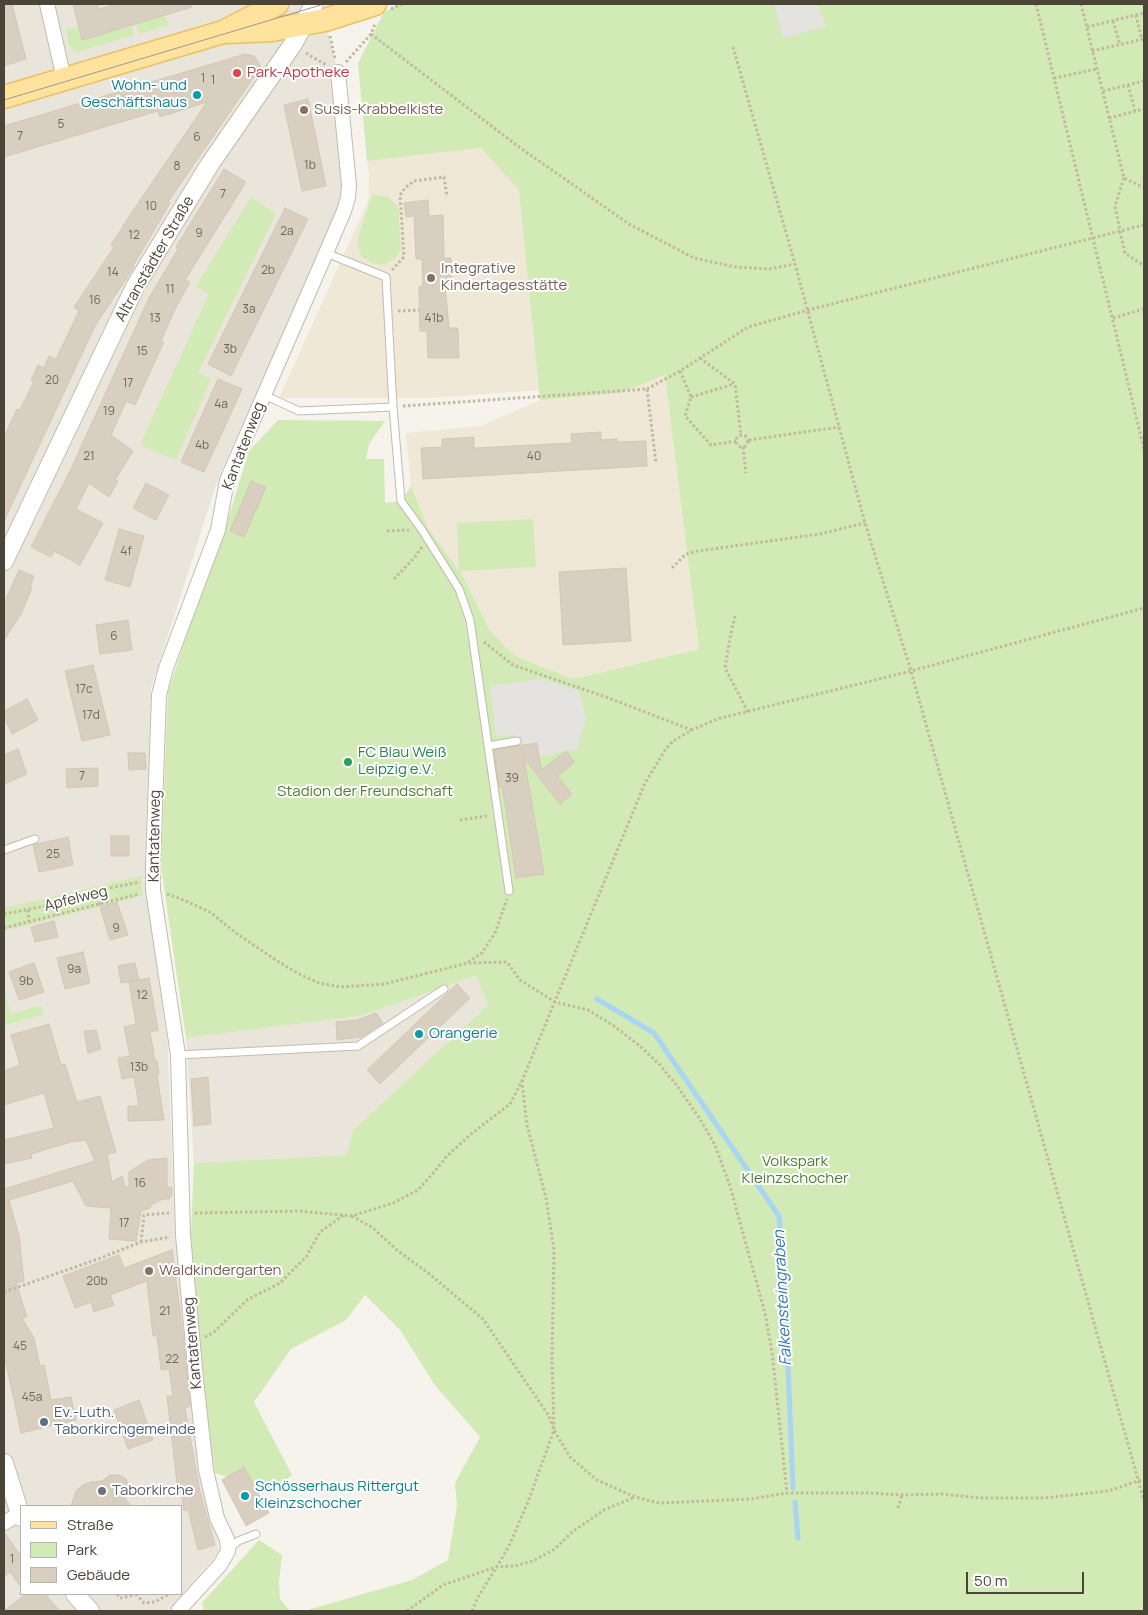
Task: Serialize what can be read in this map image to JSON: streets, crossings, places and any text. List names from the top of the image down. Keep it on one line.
{"streets":{"street":["Altranstädter Straße","Kantatenweg"],"path":["Apfelweg"]},"crossings":[["Kantatenweg","Apfelweg"]],"water":["Falkensteingraben"],"parks":["Stadion der Freundschaft","Volkspark Kleinzschocher"],"places":["Park-Apotheke","Wohn- und Geschäftshaus","Susis-Krabbelkiste","Integrative Kindertagesstätte","FC Blau Weiß Leipzig e.V.","Orangerie","Waldkindergarten","Ev.-Luth. Taborkirchgemeinde","Taborkirche","Schösserhaus Rittergut Kleinzschocher"],"house_numbers":["1","1","5","7","6","1b","8","7","10","2a","9","12","2b","14","11","16","3a","13","41b","3b","15","20","17","4a","19","4b","21","40","4f","6","17c","17d","7","39","25","9","9a","9b","12","13b","16","17","20b","21","45","22","45a","1"],"legend":["Straße","Park","Gebäude"],"scale_bar":"50 m"}
